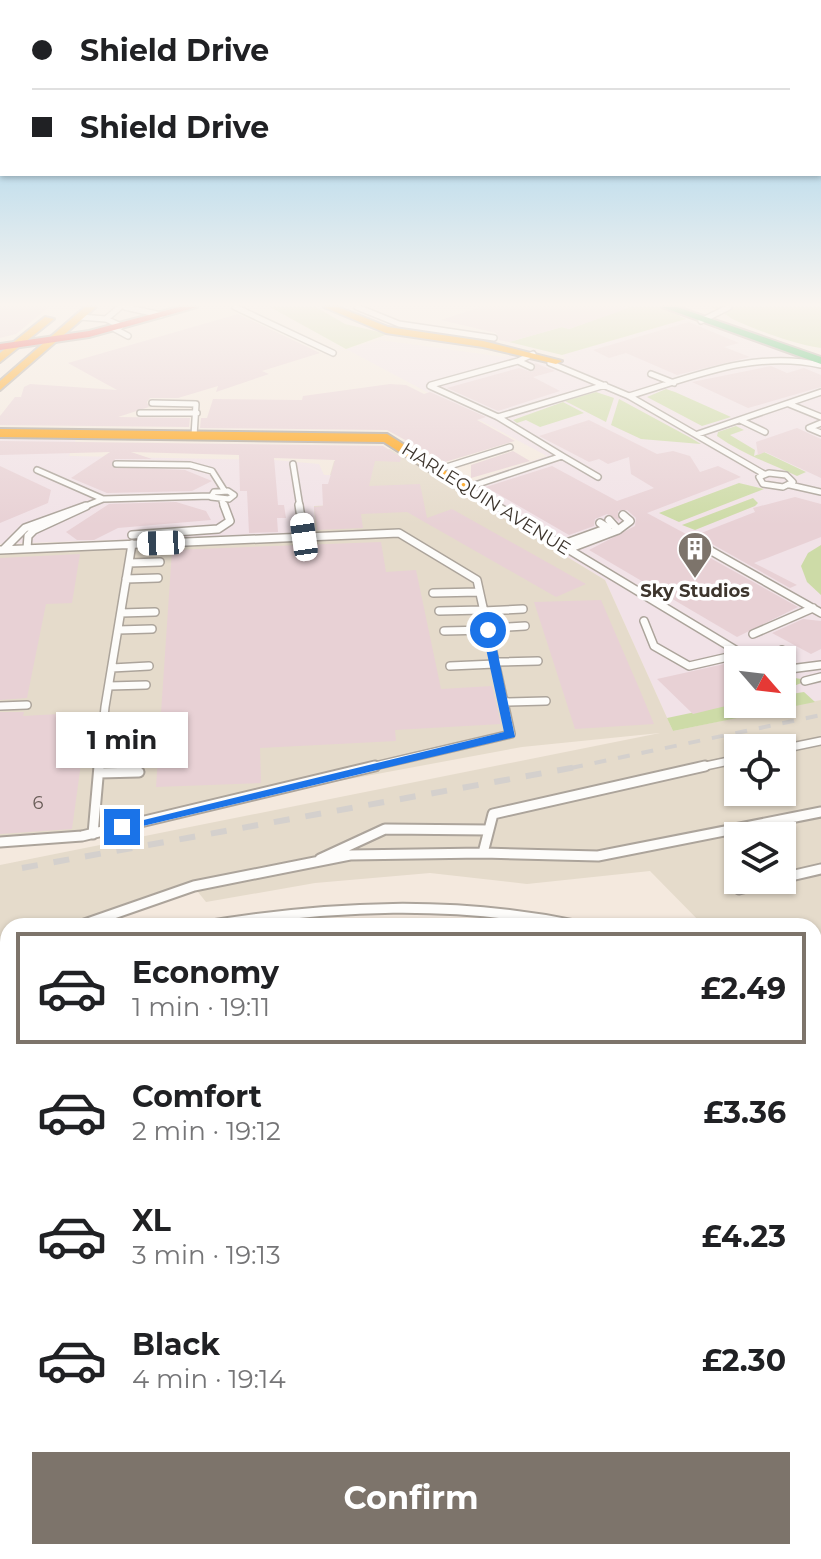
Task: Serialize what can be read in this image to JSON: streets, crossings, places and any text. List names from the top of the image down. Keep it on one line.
{"streets":{"main road":["HARLEQUIN AVENUE"]},"places":{"building":["Sky Studios"]},"house_numbers":["6"],"north":"bottom right","page":{"banner":["Shield Drive","Shield Drive"],"bubble":"1 min","list":[{"name":"Economy","note":"1 min · 19:11","value":"£2.49"},{"name":"Comfort","note":"2 min · 19:12","value":"£3.36"},{"name":"XL","note":"3 min · 19:13","value":"£4.23"},{"name":"Black","note":"4 min · 19:14","value":"£2.30"}],"buttons":"Confirm"}}
